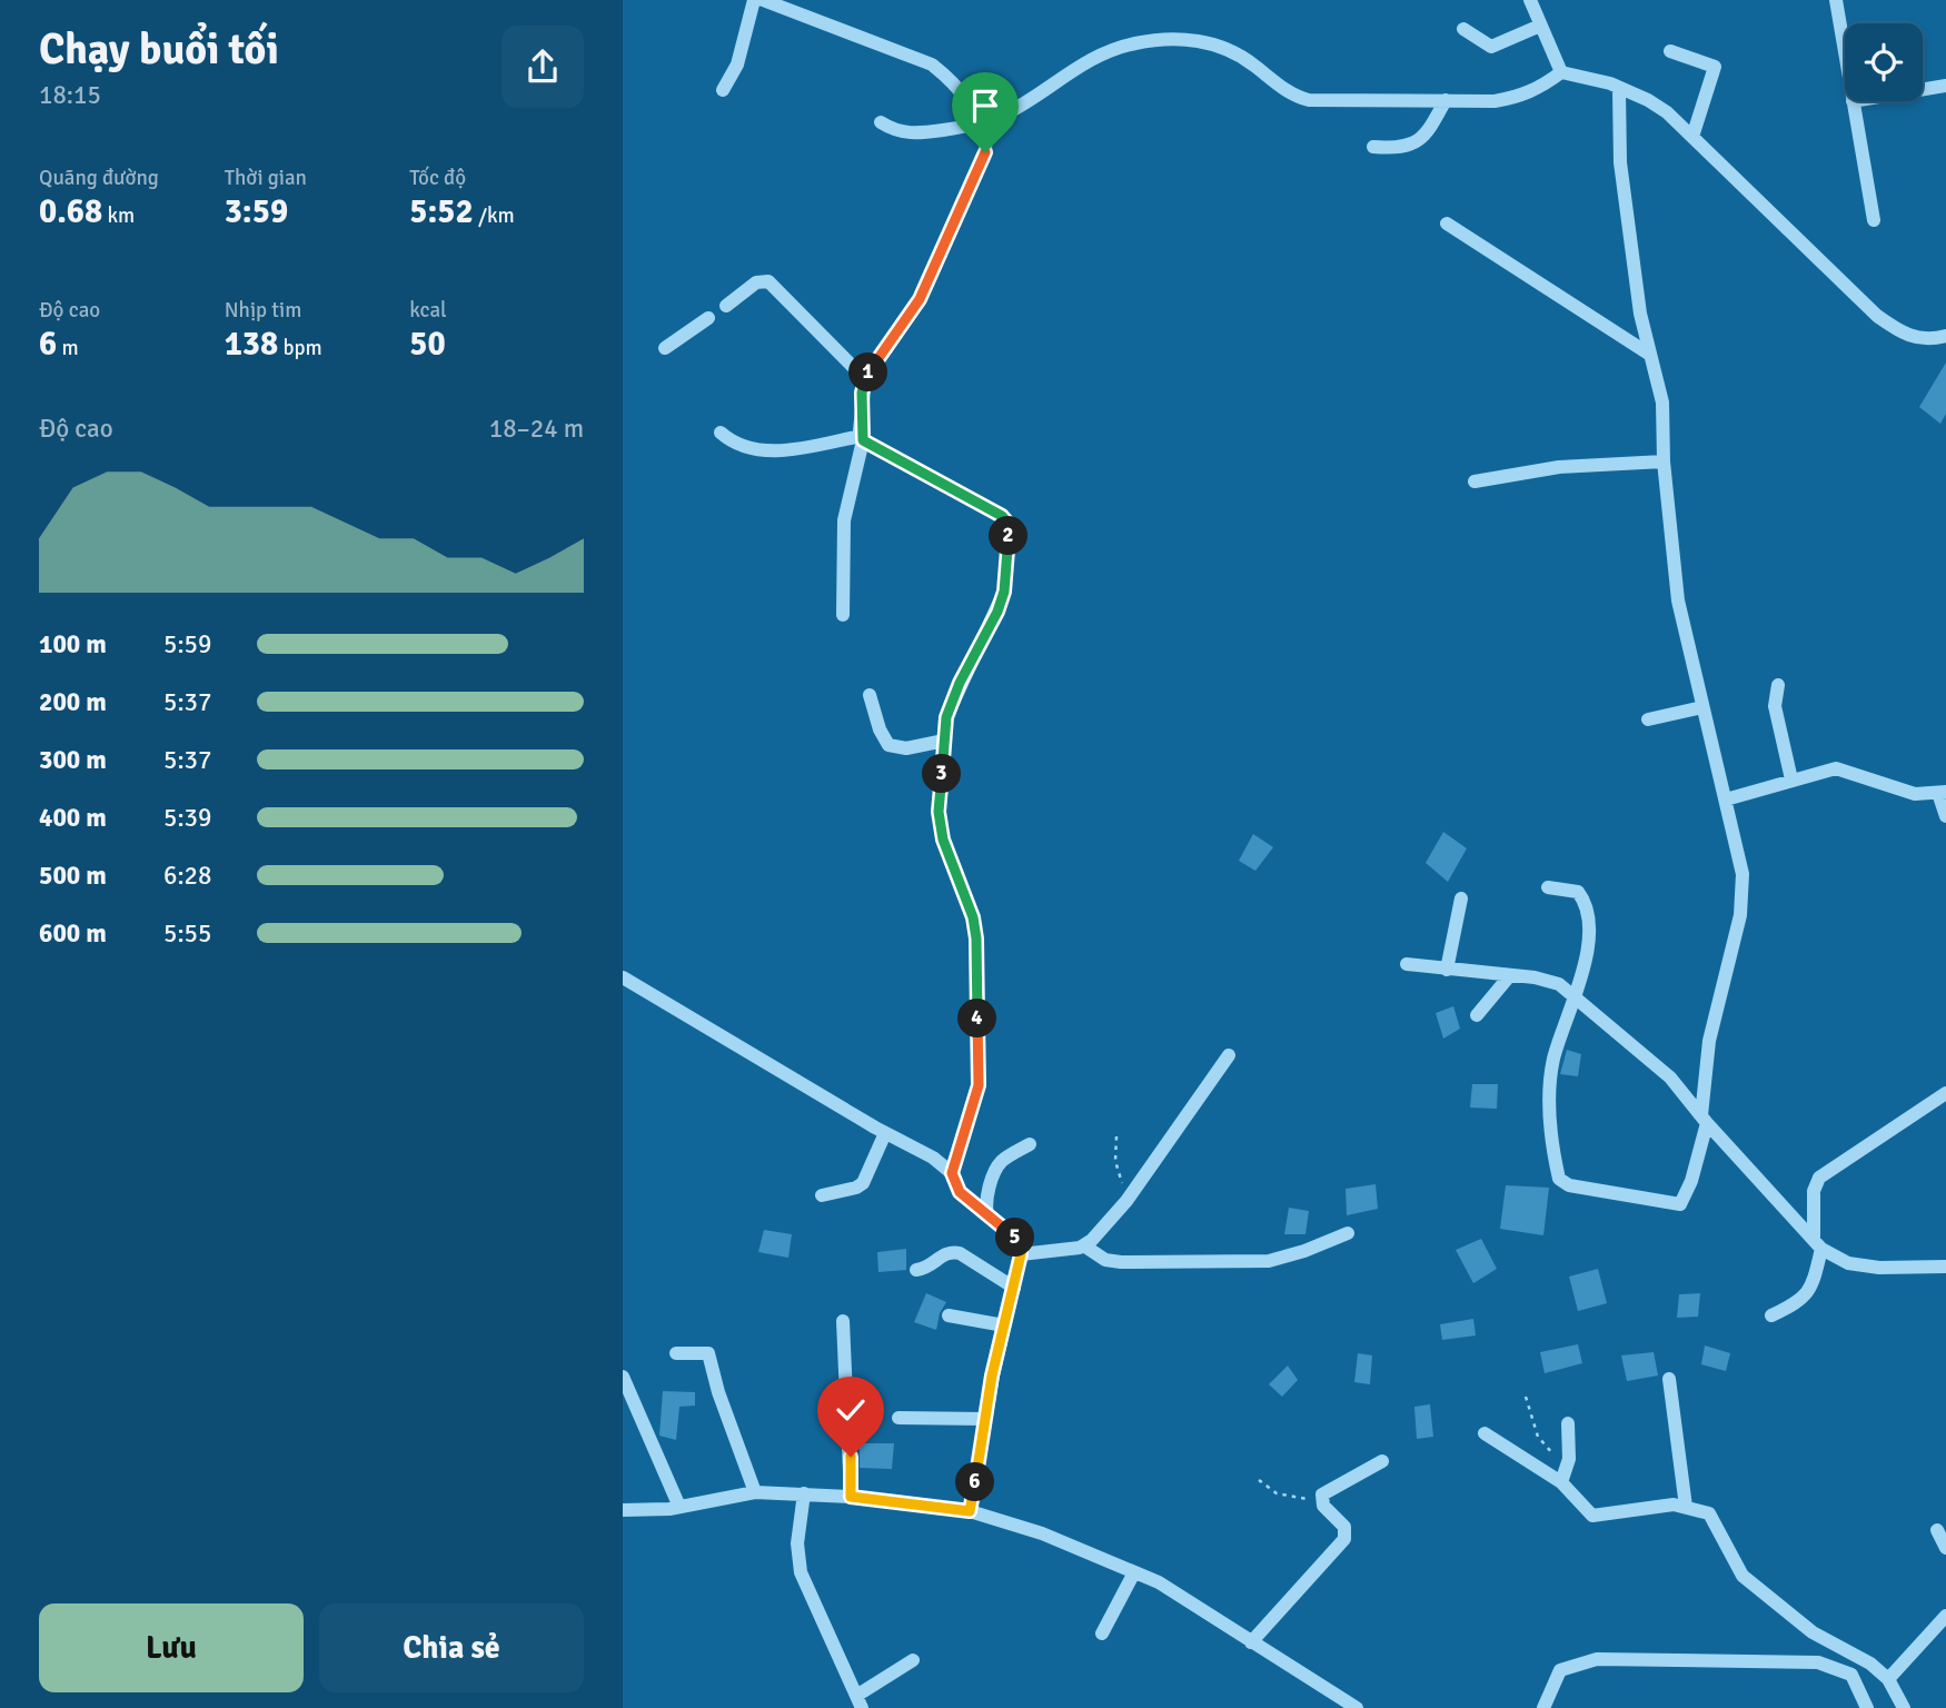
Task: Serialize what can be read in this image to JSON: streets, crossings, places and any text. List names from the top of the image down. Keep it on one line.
{"page":{"heading":["Chạy buổi tối","18:15"],"stats":[["Quãng đường","0.68 km"],["Thời gian","3:59"],["Tốc độ","5:52 /km"],["Độ cao","6 m"],["Nhịp tim","138 bpm"],["kcal","50"]],"pins":["1","2","3","4","5","6"],"chart":["Độ cao","18–24 m"],"list":[{"name":"100 m","note":"5:59"},{"name":"200 m","note":"5:37"},{"name":"300 m","note":"5:37"},{"name":"400 m","note":"5:39"},{"name":"500 m","note":"6:28"},{"name":"600 m","note":"5:55"}],"buttons":["Lưu","Chia sẻ"]}}
